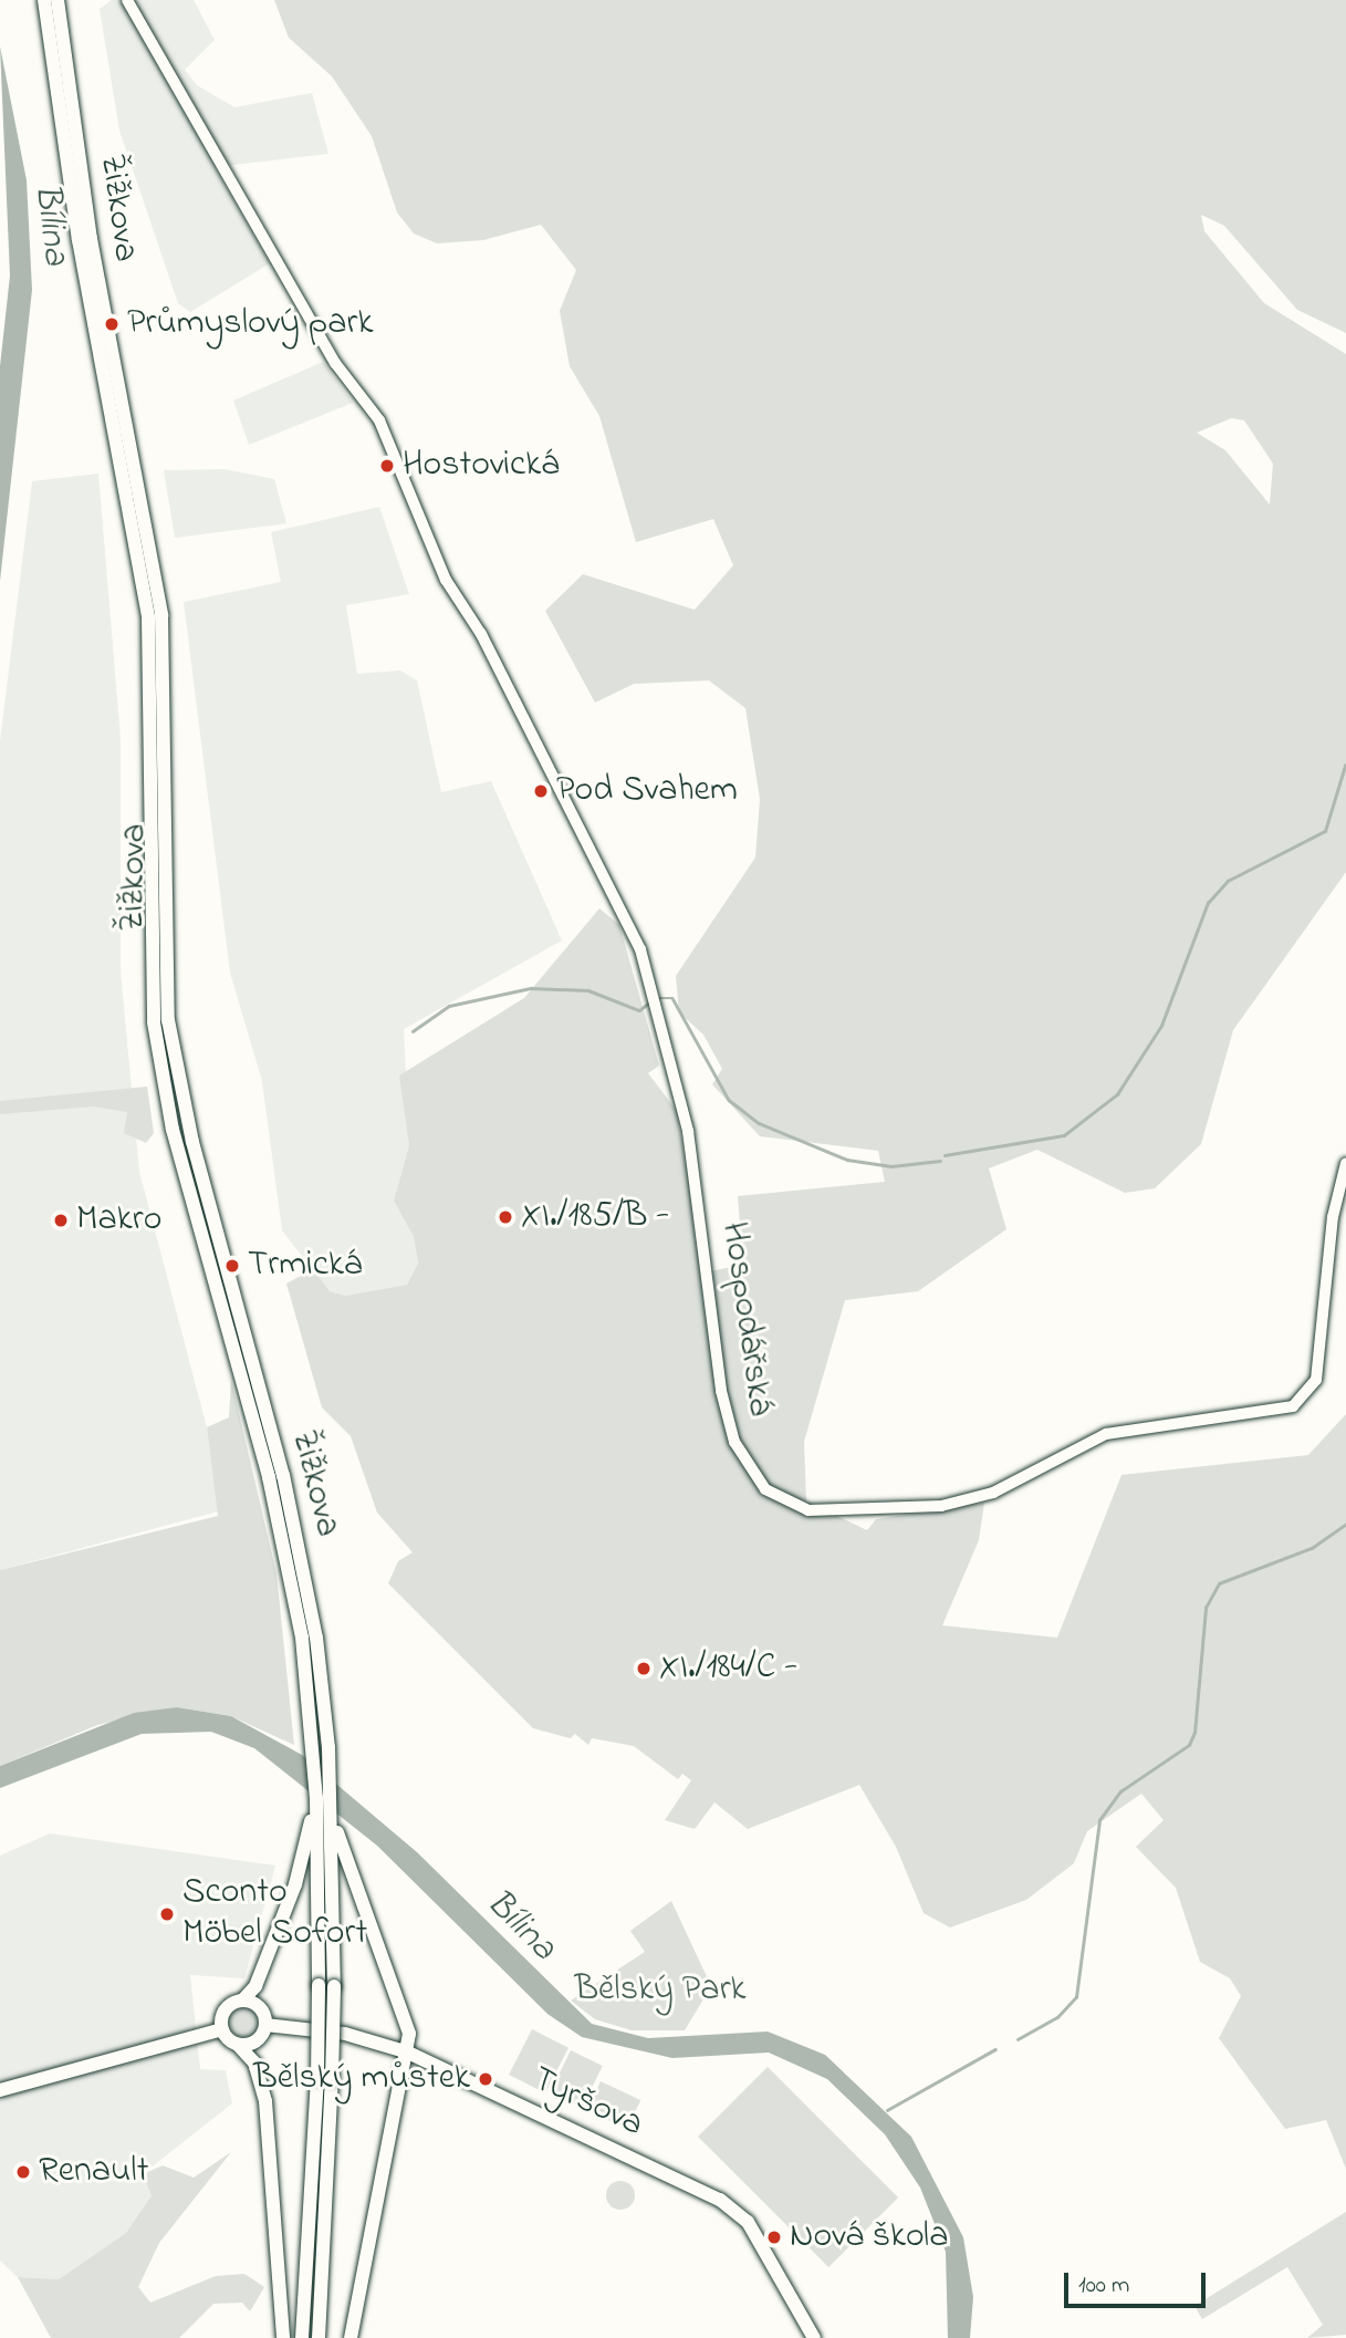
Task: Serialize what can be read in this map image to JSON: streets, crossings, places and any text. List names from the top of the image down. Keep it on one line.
{"streets":{"main road":["Žižkova","Tyršova"],"street":["Hospodářská"]},"water":["Bílina"],"parks":["Bělský Park"],"places":["Průmyslový park","Hostovická","Pod Svahem","XI./185/B -","Makro","Trmická","XI./184/C -","Sconto Möbel Sofort","Bělský můstek","Renault","Nová škola"],"scale_bar":"100 m"}
